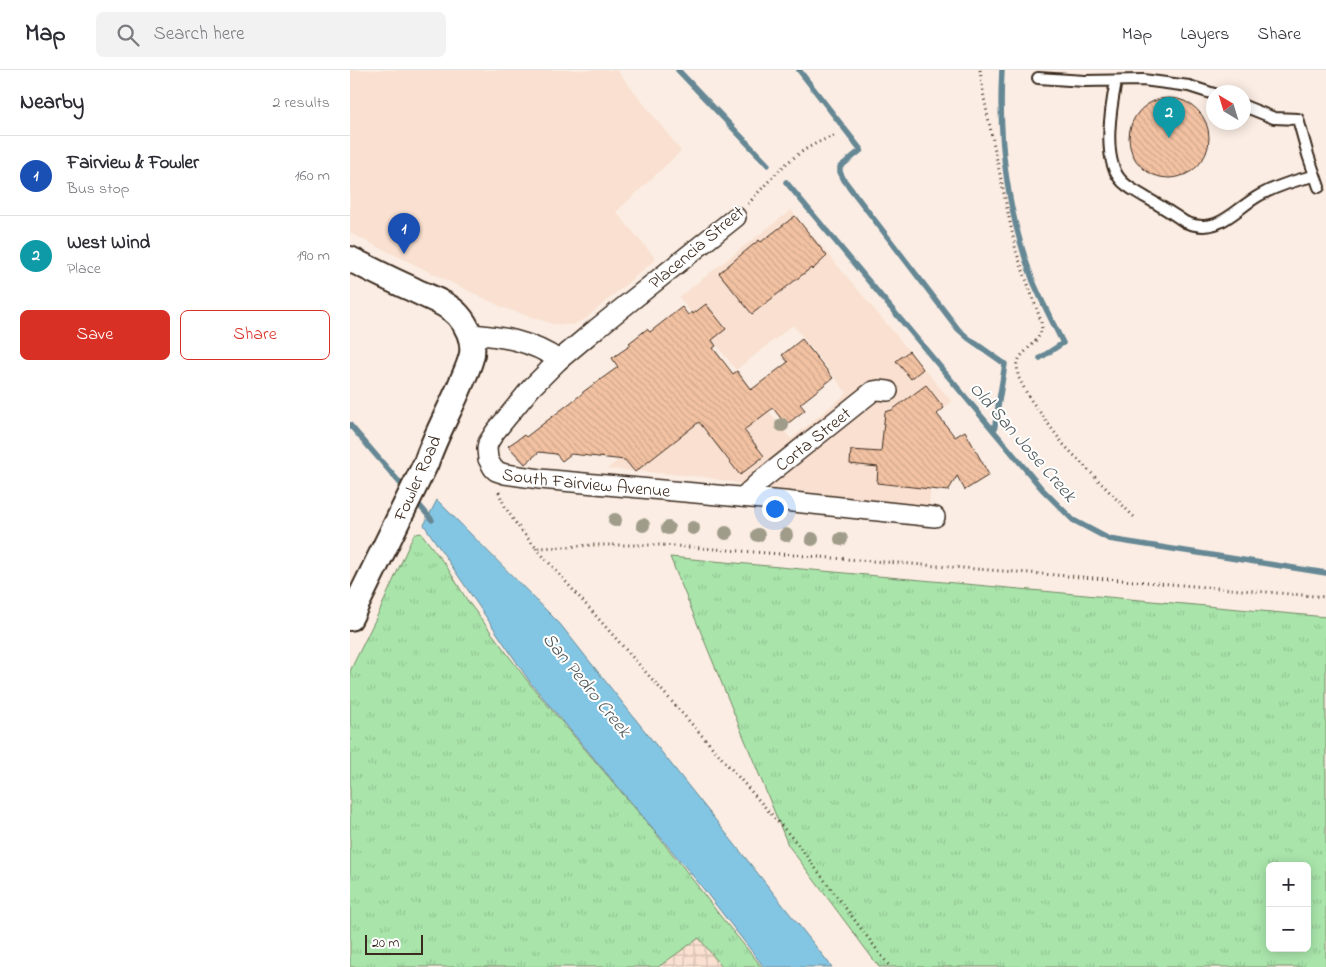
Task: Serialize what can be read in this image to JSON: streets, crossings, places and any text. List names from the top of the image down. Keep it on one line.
{"streets":{"street":["Placencia Street","Corta Street","Fowler Road","South Fairview Avenue"]},"crossings":[["Placencia Street","South Fairview Avenue"],["Corta Street","South Fairview Avenue"]],"water":["Old San Jose Creek","San Pedro Creek"],"scale_bar":"20 m","north":"top left","page":{"header":"Map","search":"Search here","nav":["Map","Layers","Share"],"heading":["Nearby","2 results"],"pins":["2","1"],"list":[{"mark":"1","name":"Fairview & Fowler","note":"Bus stop","value":"160 m"},{"mark":"2","name":"West Wind","note":"Place","value":"190 m"}],"buttons":["Save","Share"],"map_buttons":["+","−"],"scale":"20 m"}}
